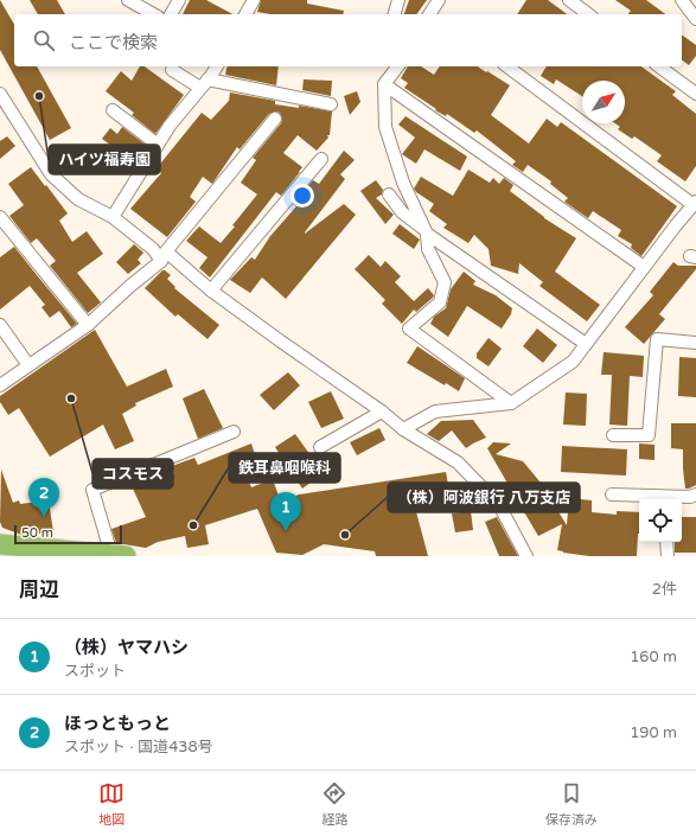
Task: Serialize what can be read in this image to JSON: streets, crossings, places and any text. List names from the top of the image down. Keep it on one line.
{"places":["ハイツ福寿園","コスモス","鉄耳鼻咽喉科","（株）阿波銀行 八万支店"],"scale_bar":"50 m","north":"top right","page":{"search":"ここで検索","pins":["2","1"],"scale":"50 m","heading":["周辺","2件"],"list":[{"mark":"1","name":"（株）ヤマハシ","note":"スポット","value":"160 m"},{"mark":"2","name":"ほっともっと","note":"スポット · 国道438号","value":"190 m"}],"nav":["地図","経路","保存済み"]}}
